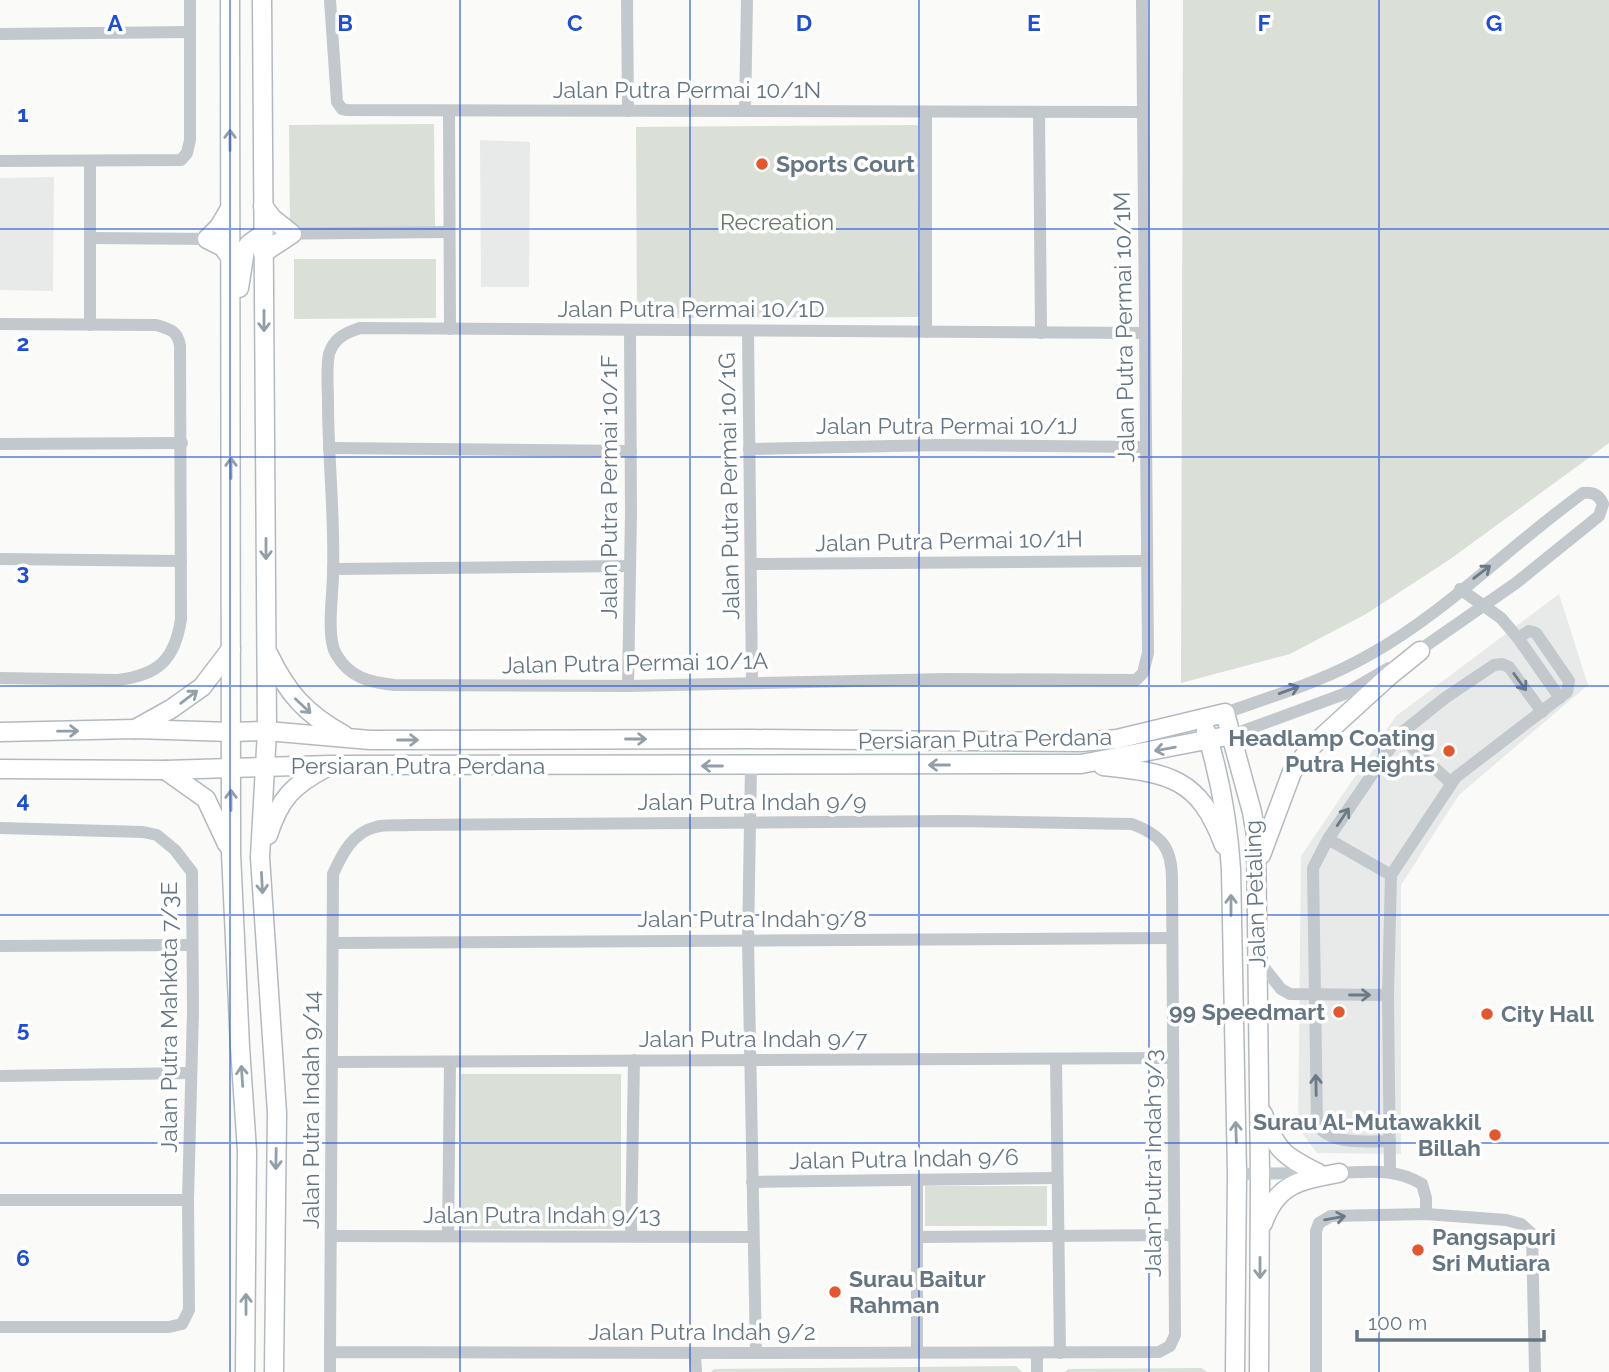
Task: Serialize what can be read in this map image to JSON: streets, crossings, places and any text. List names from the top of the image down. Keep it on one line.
{"streets":{"main road":["Persiaran Putra Perdana","Jalan Petaling"],"street":["Jalan Putra Permai 10/1N","Jalan Putra Permai 10/1D","Jalan Putra Permai 10/1M","Jalan Putra Permai 10/1J","Jalan Putra Permai 10/1G","Jalan Putra Permai 10/1F","Jalan Putra Permai 10/1H","Jalan Putra Permai 10/1A","Jalan Putra Indah 9/9","Jalan Putra Indah 9/8","Jalan Putra Mahkota 7/3E","Jalan Putra Indah 9/7","Jalan Putra Indah 9/14","Jalan Putra Indah 9/6","Jalan Putra Indah 9/3","Jalan Putra Indah 9/13","Jalan Putra Indah 9/2"]},"crossings":[["Jalan Putra Permai 10/1N","Jalan Putra Permai 10/1M"],["Jalan Putra Permai 10/1D","Jalan Putra Permai 10/1M"],["Jalan Putra Permai 10/1D","Jalan Putra Permai 10/1G"],["Jalan Putra Permai 10/1D","Jalan Putra Permai 10/1F"],["Jalan Putra Permai 10/1D","Jalan Putra Permai 10/1A"],["Jalan Putra Permai 10/1M","Jalan Putra Permai 10/1J"],["Jalan Putra Permai 10/1M","Jalan Putra Permai 10/1H"],["Jalan Putra Permai 10/1M","Jalan Putra Permai 10/1A"],["Jalan Putra Permai 10/1J","Jalan Putra Permai 10/1G"],["Jalan Putra Permai 10/1G","Jalan Putra Permai 10/1H"],["Jalan Putra Permai 10/1G","Jalan Putra Permai 10/1A"],["Jalan Putra Permai 10/1F","Jalan Putra Permai 10/1A"],["Persiaran Putra Perdana","Jalan Petaling"],["Jalan Putra Indah 9/9","Jalan Putra Indah 9/14"],["Jalan Putra Indah 9/9","Jalan Putra Indah 9/3"],["Jalan Putra Indah 9/8","Jalan Putra Indah 9/14"],["Jalan Putra Indah 9/8","Jalan Putra Indah 9/3"],["Jalan Putra Indah 9/7","Jalan Putra Indah 9/14"],["Jalan Putra Indah 9/7","Jalan Putra Indah 9/3"],["Jalan Putra Indah 9/14","Jalan Putra Indah 9/13"],["Jalan Putra Indah 9/14","Jalan Putra Indah 9/2"],["Jalan Putra Indah 9/3","Jalan Putra Indah 9/2"]],"parks":["Recreation"],"places":["Sports Court","Headlamp Coating Putra Heights","99 Speedmart","City Hall","Surau Al-Mutawakkil Billah","Pangsapuri Sri Mutiara","Surau Baitur Rahman"],"scale_bar":"100 m","grid":{"columns":["A","B","C","D","E","F","G"],"rows":["1","2","3","4","5","6"]}}
